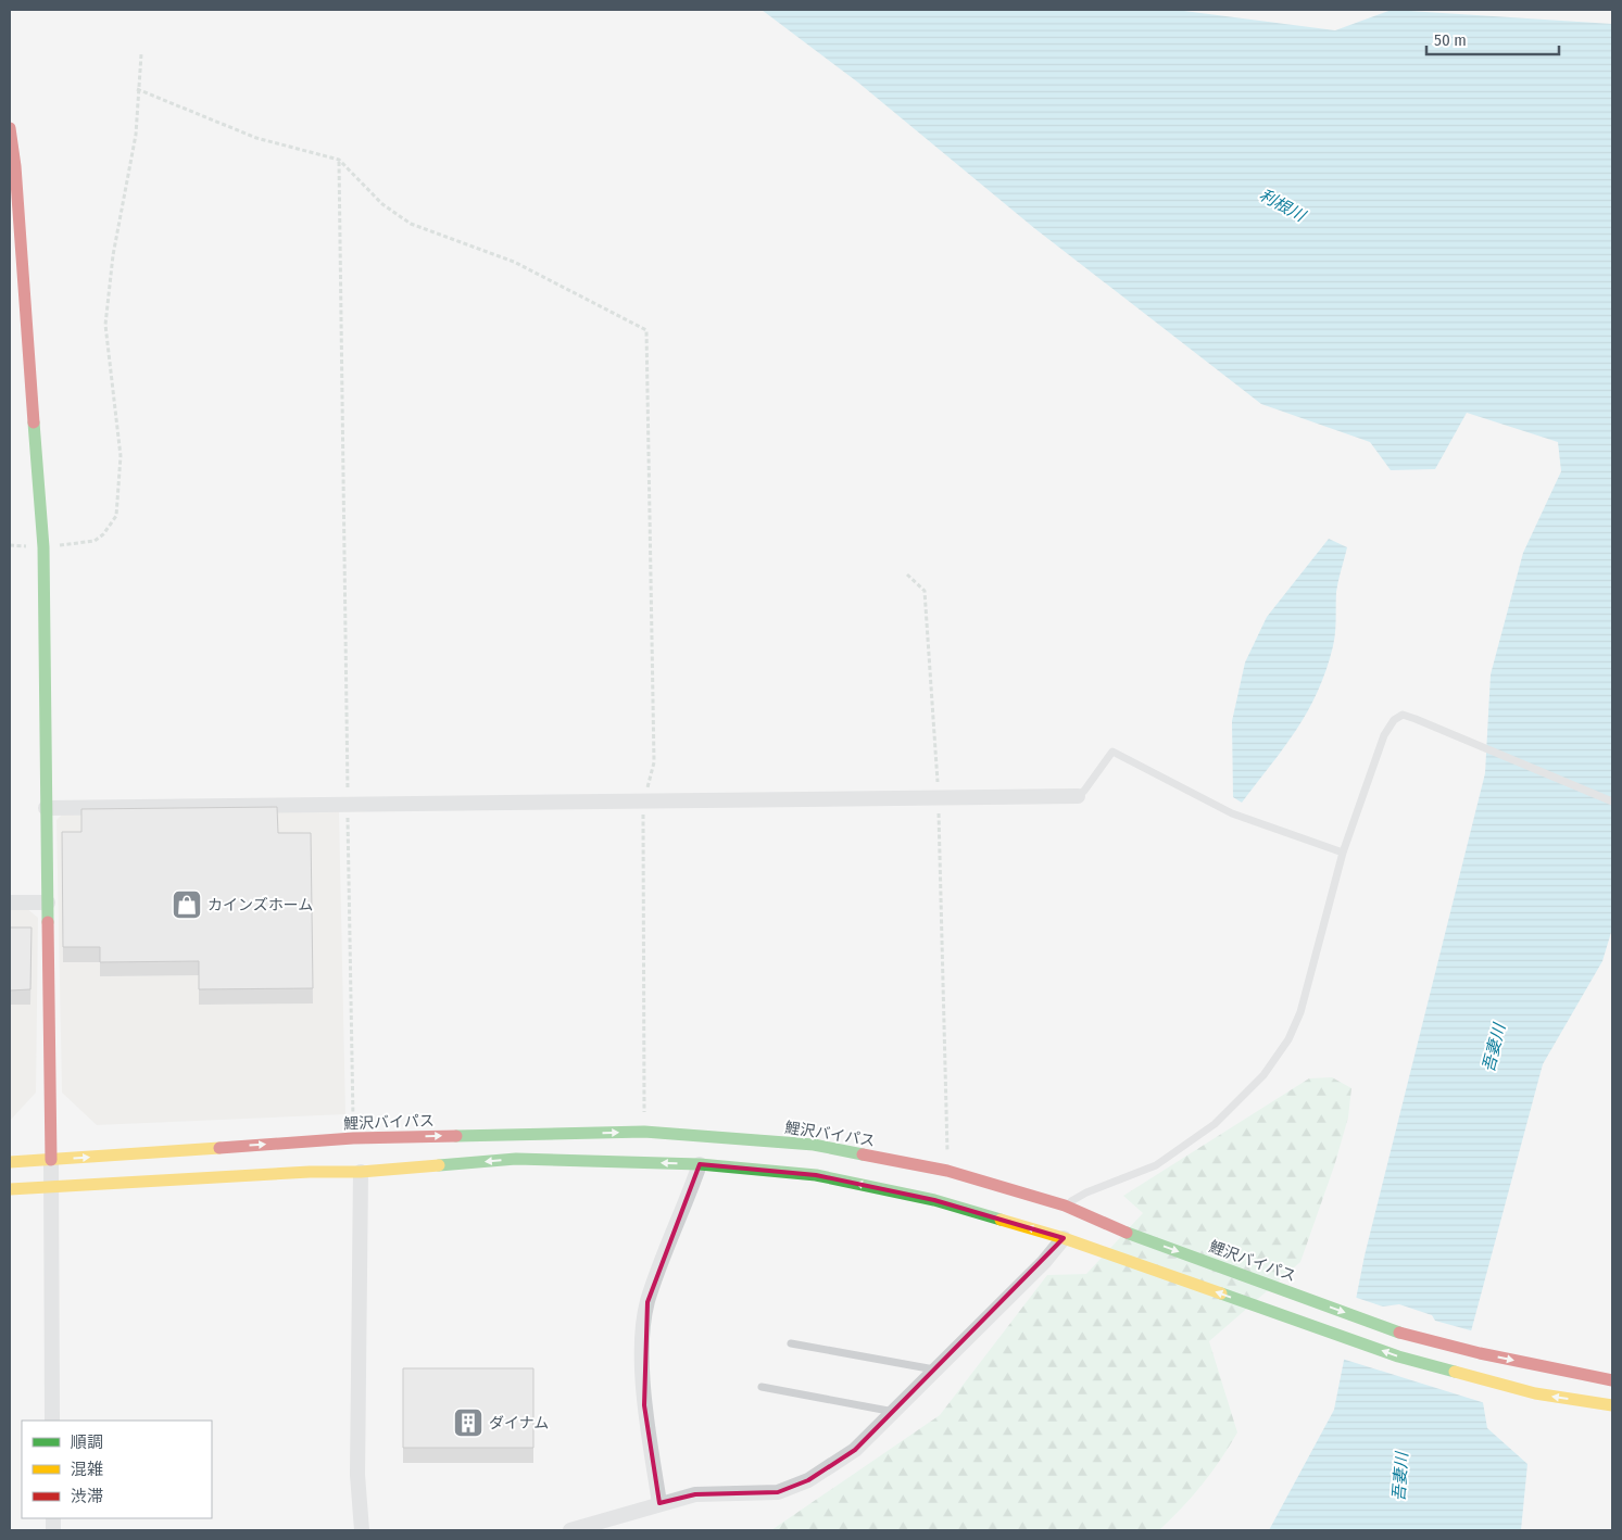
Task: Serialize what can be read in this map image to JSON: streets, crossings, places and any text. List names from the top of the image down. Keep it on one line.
{"streets":{"main road":["鯉沢バイパス"]},"water":["利根川","吾妻川"],"places":{"shop":["カインズホーム"],"building":["ダイナム"]},"legend":["順調","混雑","渋滞"],"scale_bar":"50 m"}
